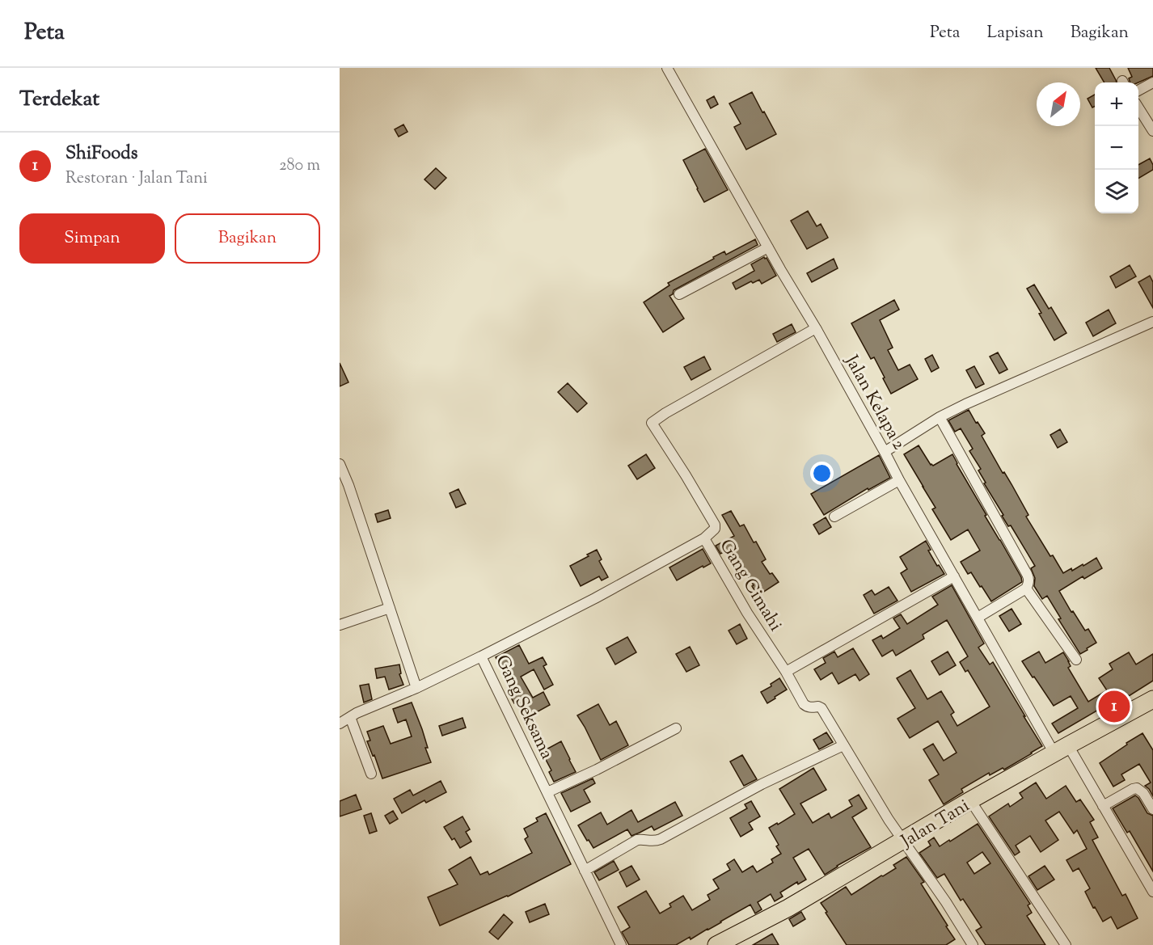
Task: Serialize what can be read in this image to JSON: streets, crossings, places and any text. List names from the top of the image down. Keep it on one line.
{"streets":{"highway":["Jalan Tani"],"street":["Jalan Kelapa 2","Gang Cimahi","Gang Seksama"]},"crossings":[["Jalan Kelapa 2","Gang Cimahi"],["Jalan Kelapa 2","Jalan Tani"],["Gang Cimahi","Gang Seksama"],["Gang Cimahi","Jalan Tani"]],"north":"top right","page":{"header":"Peta","nav":["Peta","Lapisan","Bagikan"],"heading":"Terdekat","map_buttons":["+","−"],"list":[{"mark":"1","name":"ShiFoods","note":"Restoran · Jalan Tani","value":"280 m"}],"buttons":["Simpan","Bagikan"],"pins":"1"}}
